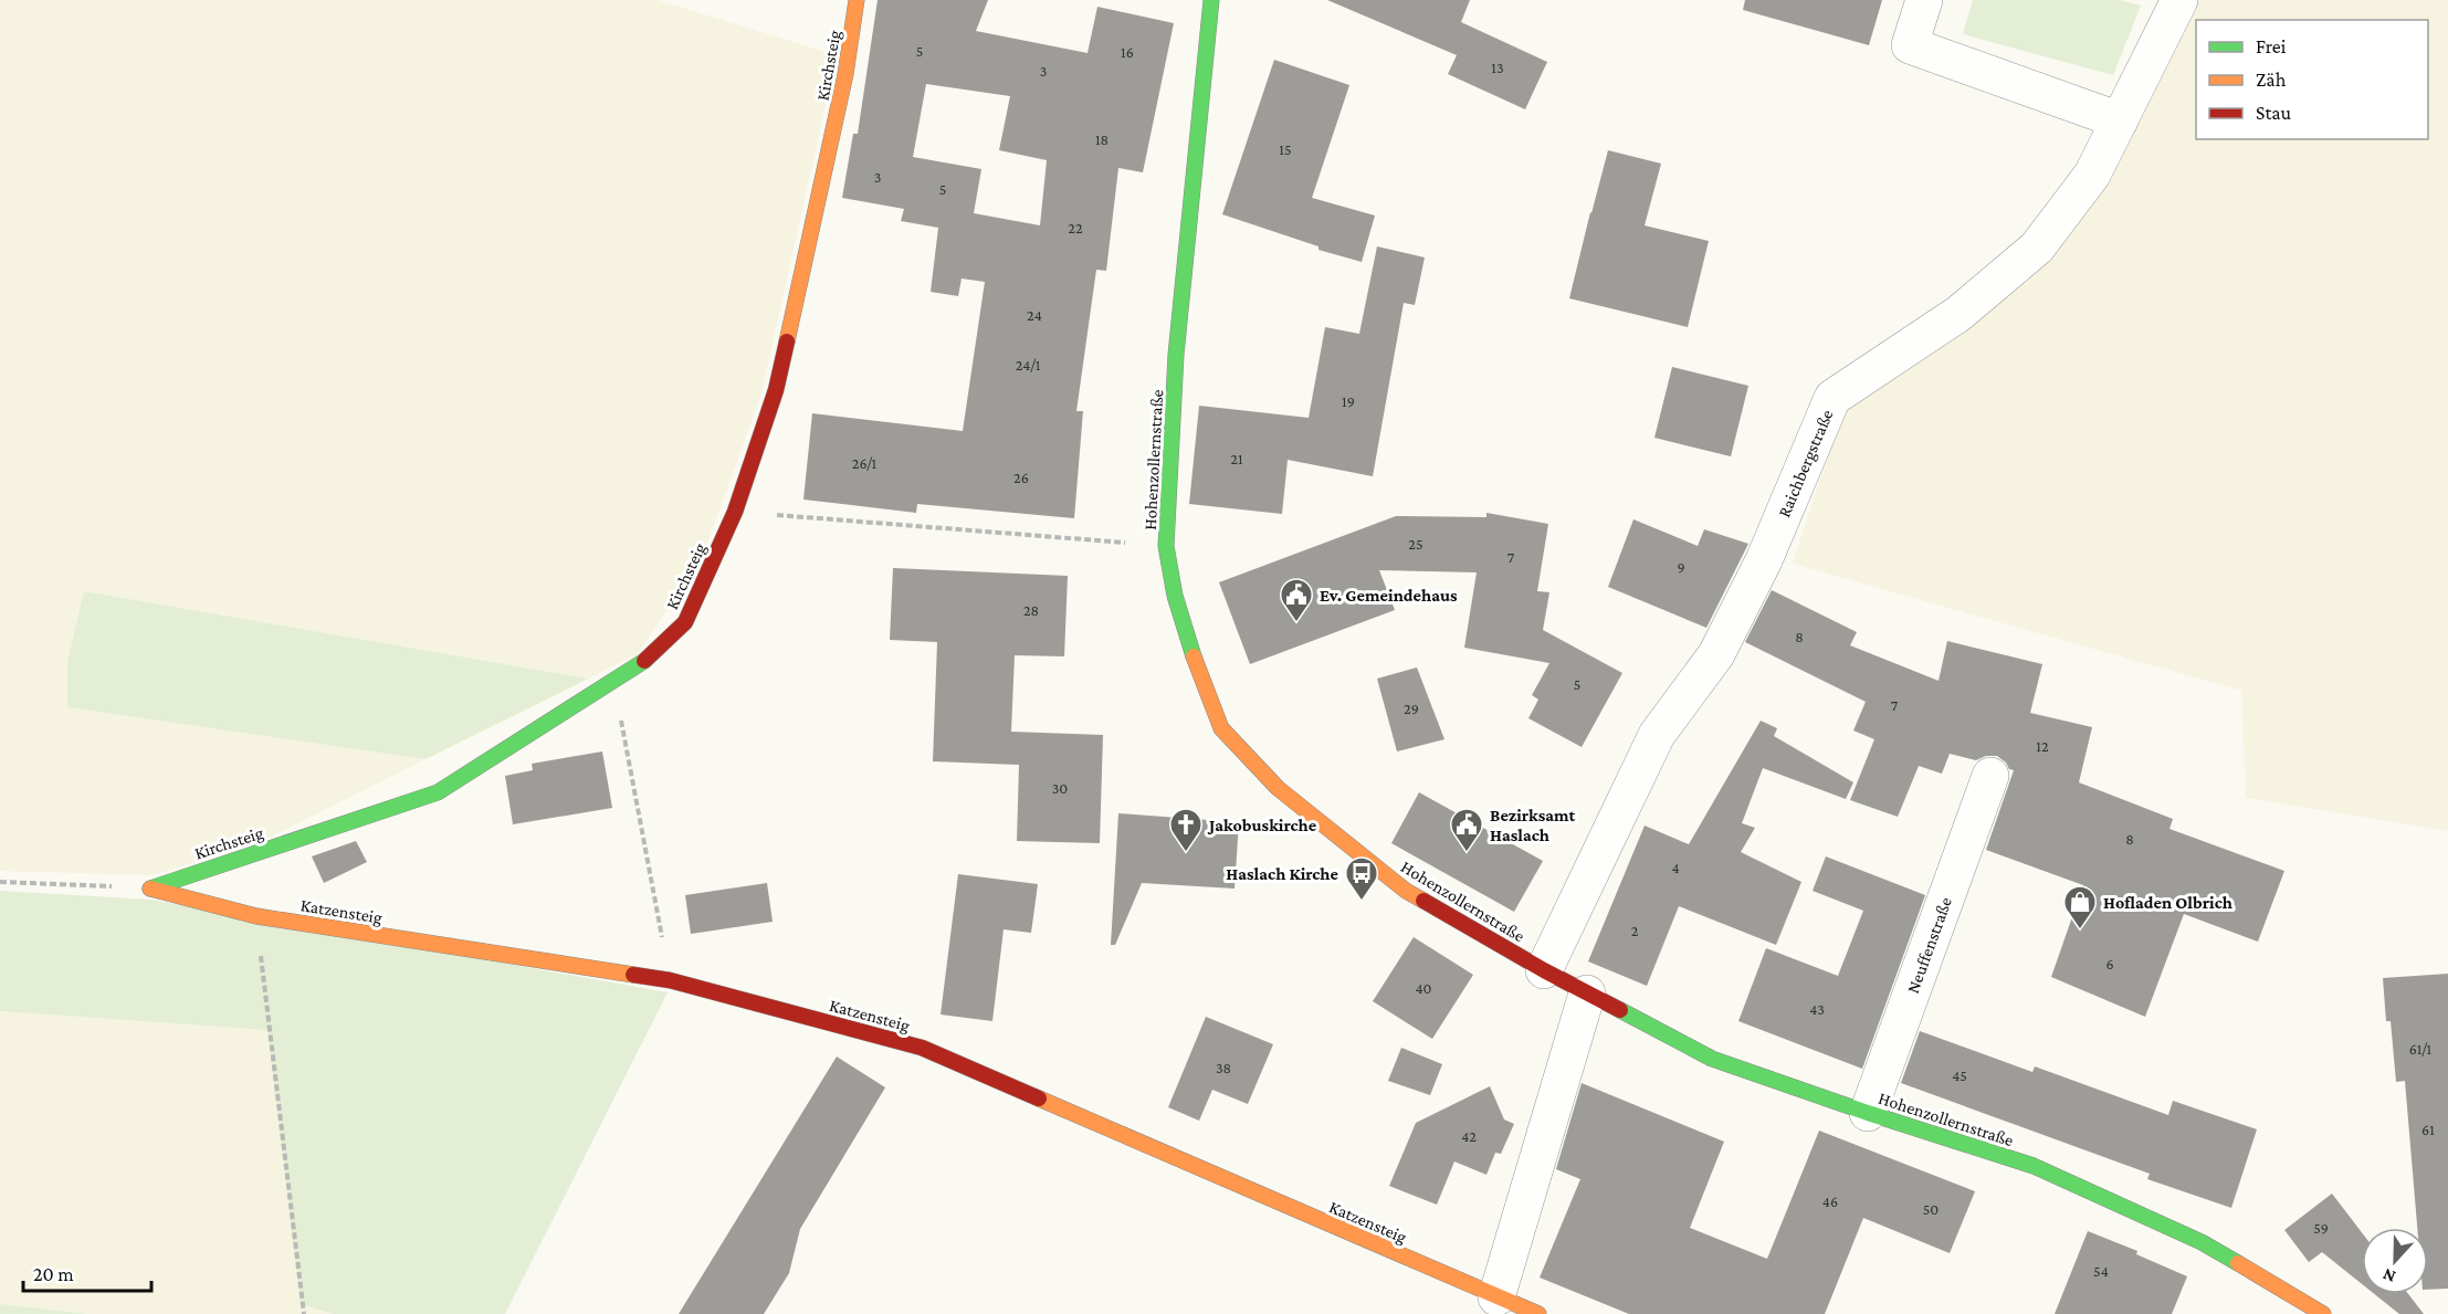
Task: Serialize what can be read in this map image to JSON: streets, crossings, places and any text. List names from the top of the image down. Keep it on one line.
{"streets":{"street":["Kirchsteig","Hohenzollernstraße","Raichbergstraße","Katzensteig","Neuffenstraße"]},"crossings":[["Kirchsteig","Katzensteig"],["Hohenzollernstraße","Raichbergstraße"],["Hohenzollernstraße","Neuffenstraße"]],"places":{"public building":["Ev. Gemeindehaus","Bezirksamt Haslach"],"church":["Jakobuskirche"],"bus stop":["Haslach Kirche"],"shop":["Hofladen Olbrich"]},"house_numbers":["5","16","13","3","18","15","3","5","22","24","24/1","19","21","26/1","26","25","7","9","28","8","5","7","29","12","30","8","4","2","6","40","43","61/1","38","45","61","42","46","50","59","54"],"legend":["Frei","Zäh","Stau"],"scale_bar":"20 m","north":"bottom"}
